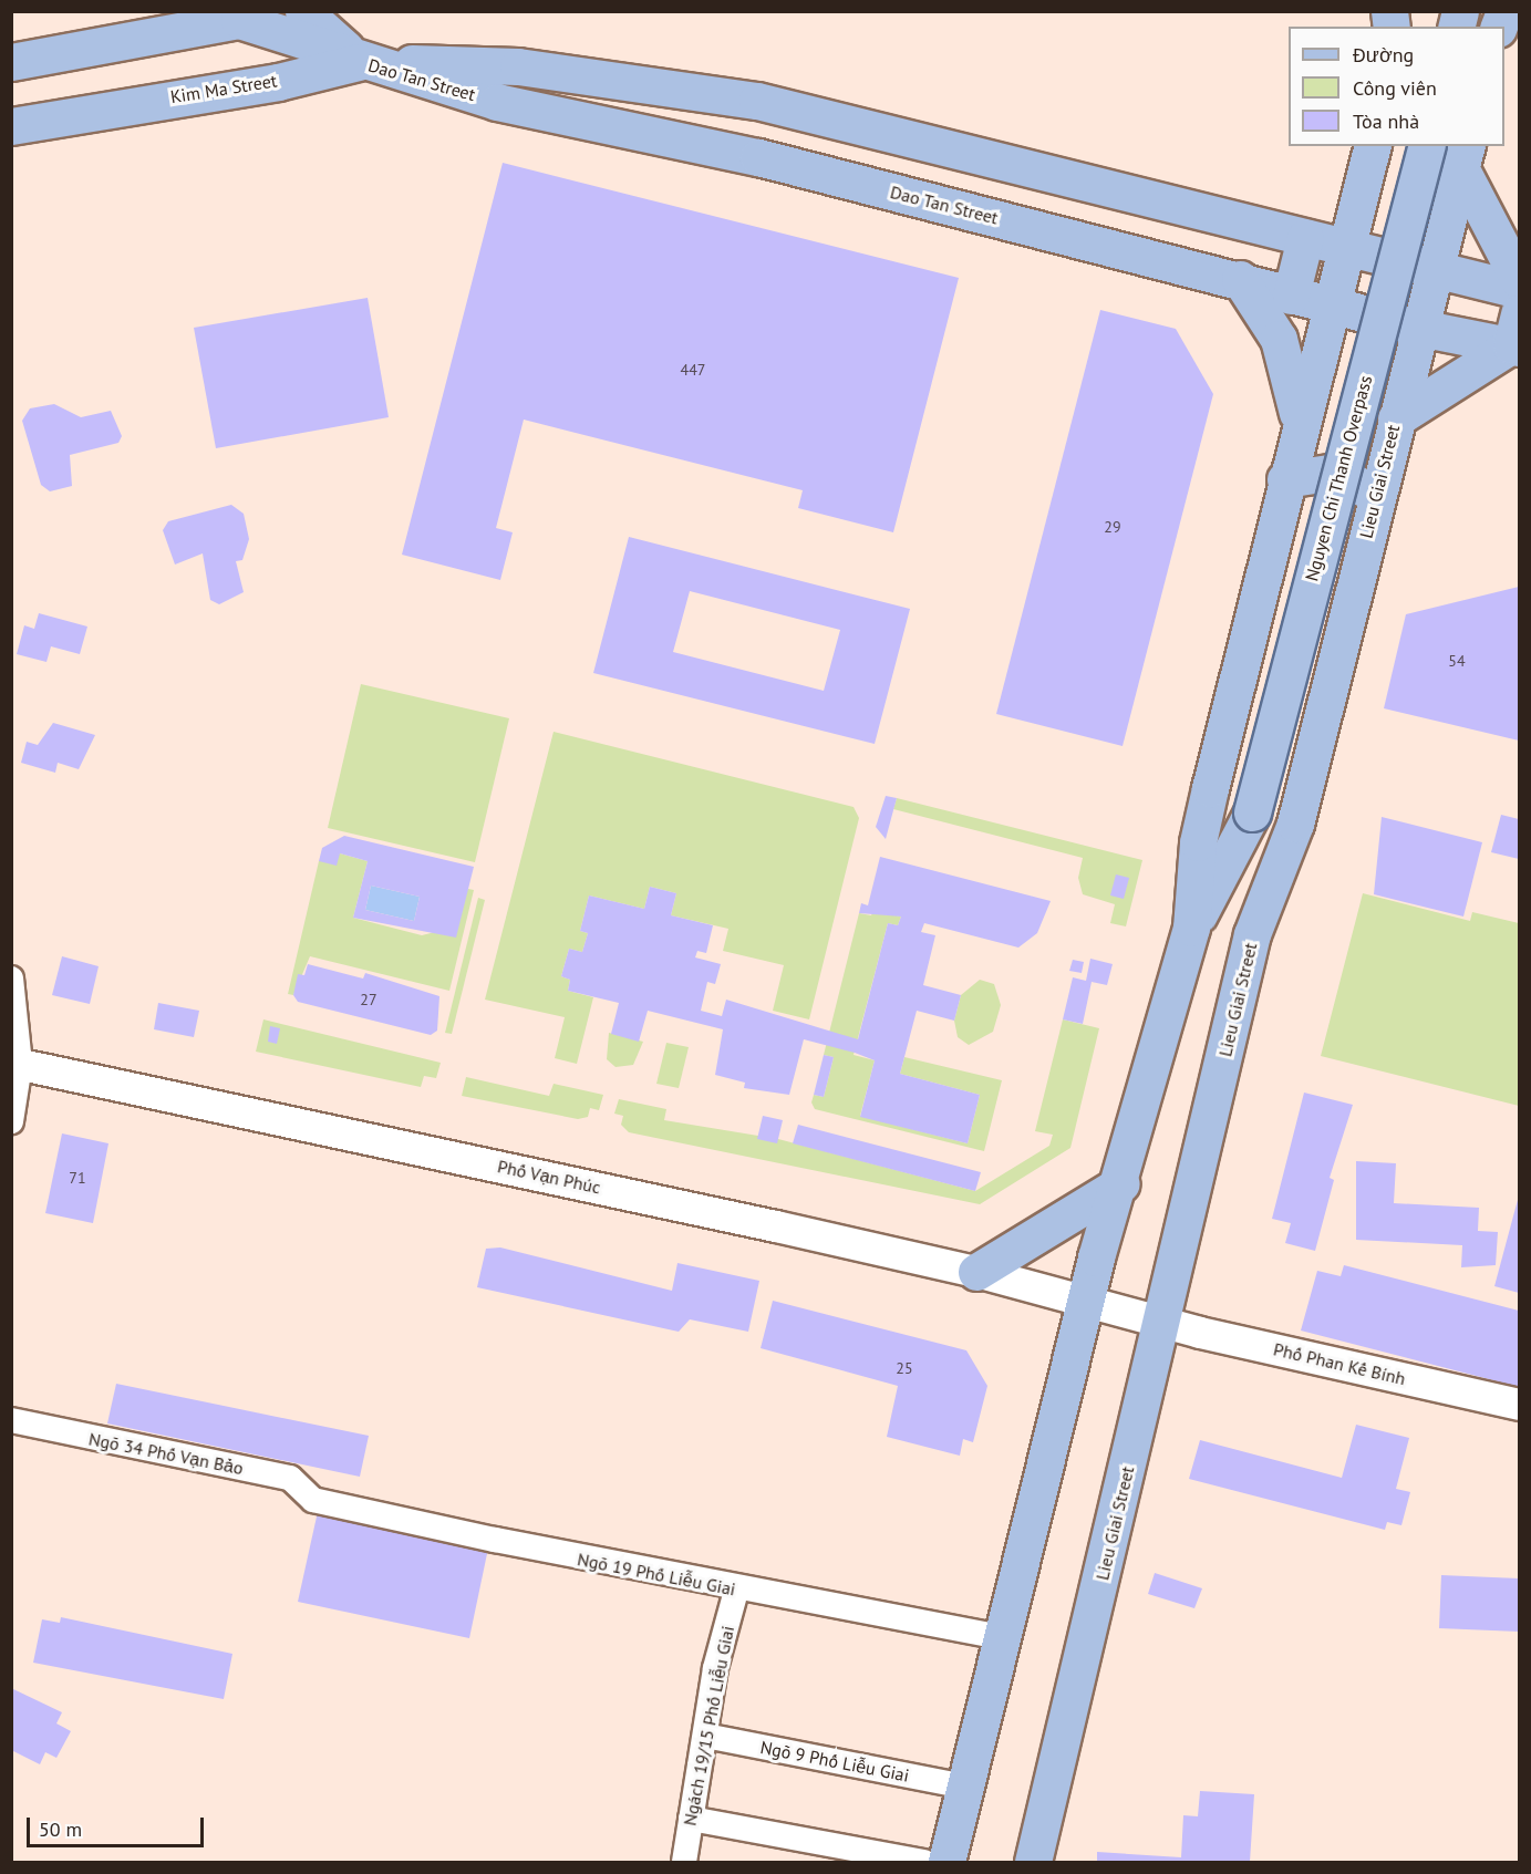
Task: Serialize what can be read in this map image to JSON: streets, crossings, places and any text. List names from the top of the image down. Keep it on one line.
{"streets":{"main road":["Dao Tan Street","Kim Ma Street","Nguyen Chi Thanh Overpass","Lieu Giai Street"],"street":["Phố Vạn Phúc","Phố Phan Kế Bính","Ngõ 34 Phố Vạn Bảo","Ngõ 19 Phố Liễu Giai","Ngách 19/15 Phố Liễu Giai","Ngõ 9 Phố Liễu Giai"]},"crossings":[["Dao Tan Street","Kim Ma Street"],["Dao Tan Street","Lieu Giai Street"],["Nguyen Chi Thanh Overpass","Lieu Giai Street"],["Lieu Giai Street","Phố Phan Kế Bính"],["Phố Vạn Phúc","Phố Phan Kế Bính"],["Ngõ 34 Phố Vạn Bảo","Ngõ 19 Phố Liễu Giai"],["Ngõ 19 Phố Liễu Giai","Ngách 19/15 Phố Liễu Giai"],["Ngách 19/15 Phố Liễu Giai","Ngõ 9 Phố Liễu Giai"]],"house_numbers":["447","29","54","27","71","25"],"legend":["Đường","Công viên","Tòa nhà"],"scale_bar":"50 m"}
